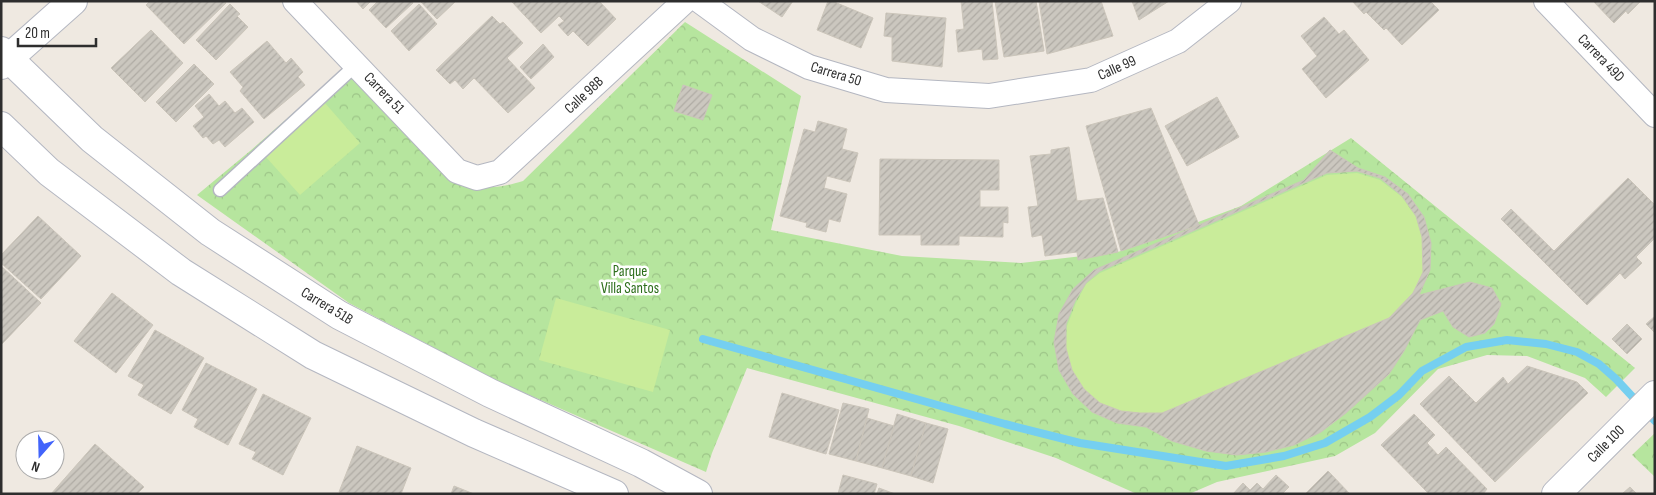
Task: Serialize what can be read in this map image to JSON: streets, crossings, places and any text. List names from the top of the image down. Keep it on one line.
{"streets":{"main road":["Carrera 51B","Calle 100"],"street":["Carrera 49D","Calle 99","Carrera 50","Carrera 51","Calle 98B"]},"crossings":[["Calle 99","Carrera 50"],["Carrera 51","Calle 98B"]],"parks":["Parque Villa Santos"],"scale_bar":"20 m","north":"bottom"}
